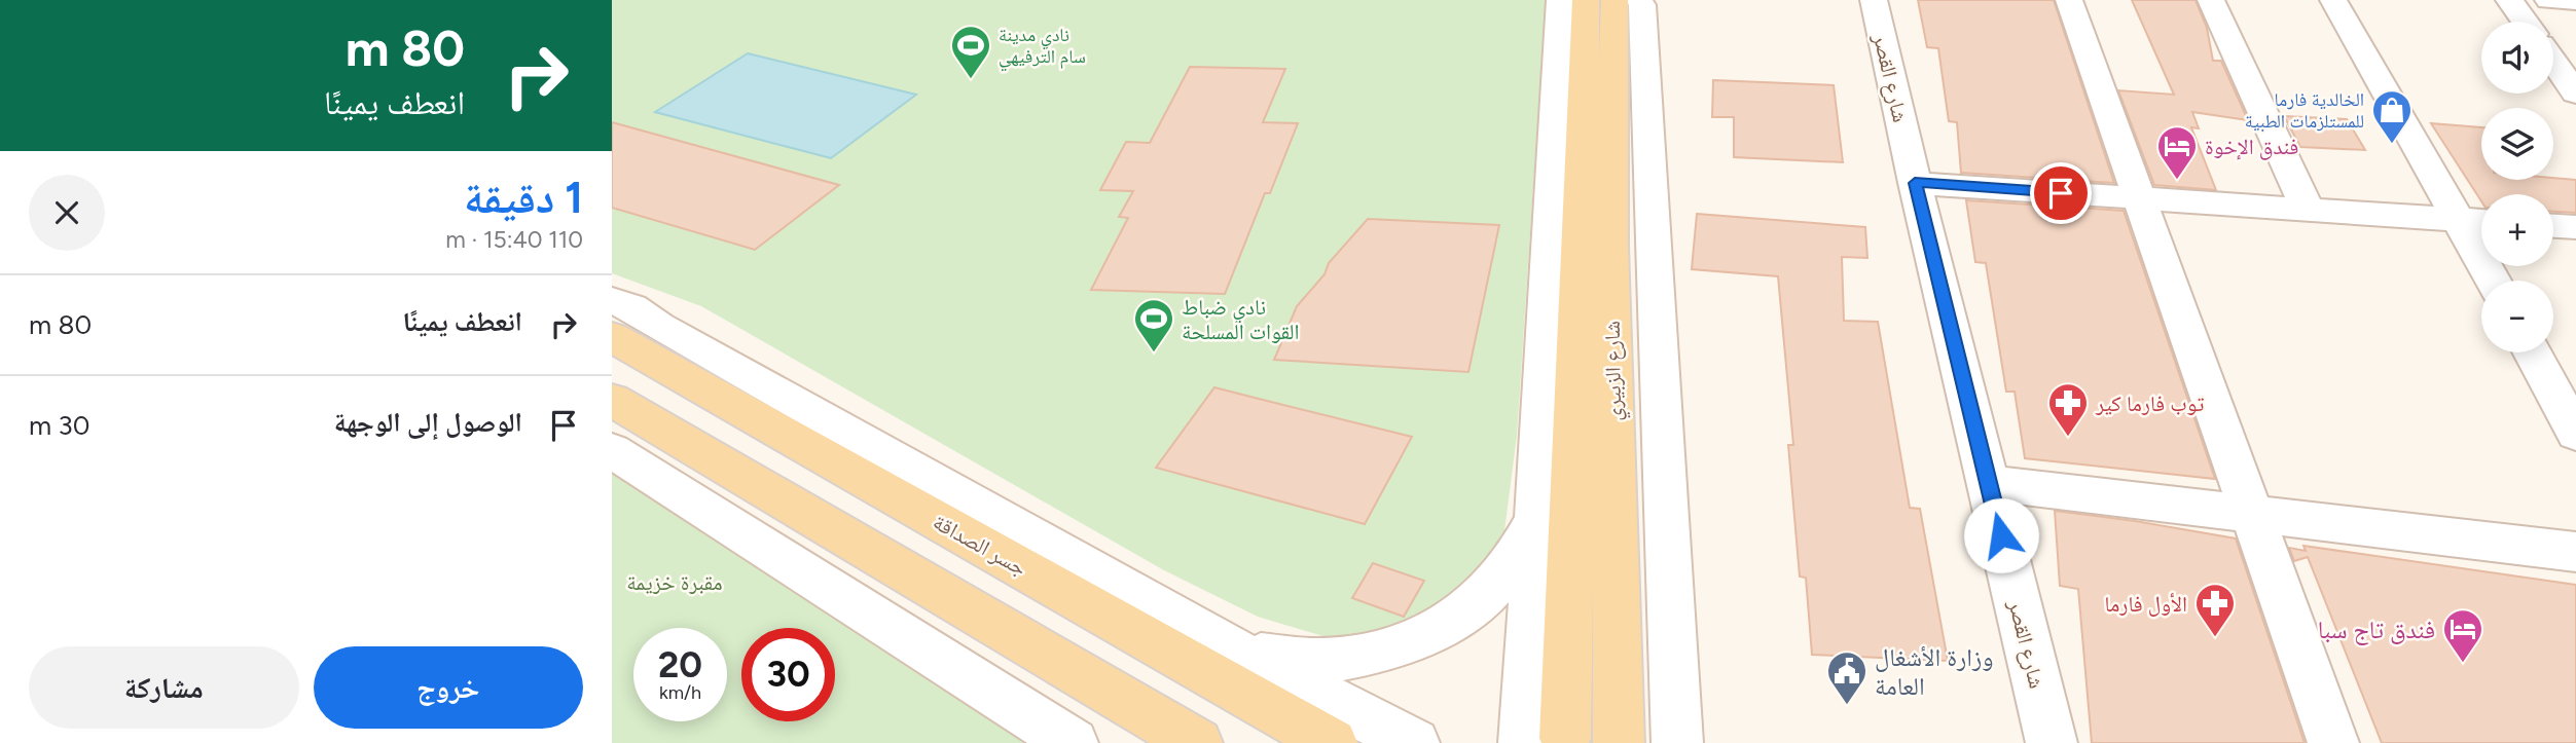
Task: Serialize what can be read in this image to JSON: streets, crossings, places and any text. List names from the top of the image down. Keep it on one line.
{"streets":{"main road":["شارع الزبيري","جسر الصداقة"],"street":["شارع القصر"]},"parks":["مقبرة خزيمة"],"places":{"sports":["نادي مدينة سام الترفيهي","نادي ضباط القوات المسلحة"],"shop":["الخالدية فارما للمستلزمات الطبية"],"hotel":["فندق الإخوة","فندق تاج سبا"],"pharmacy":["توب فارما كير","الأول فارما"],"public building":["وزارة الأشغال العامة"]},"page":{"turn":["80 m","انعطف يمينًا"],"map_buttons":["+","−"],"heading":["1 دقيقة","110 m · 15:40"],"list":[{"name":"انعطف يمينًا","value":"80 m"},{"name":"الوصول إلى الوجهة","value":"30 m"}],"speed":"20 km/h","limit":"30","buttons":["خروج","مشاركة"]}}
